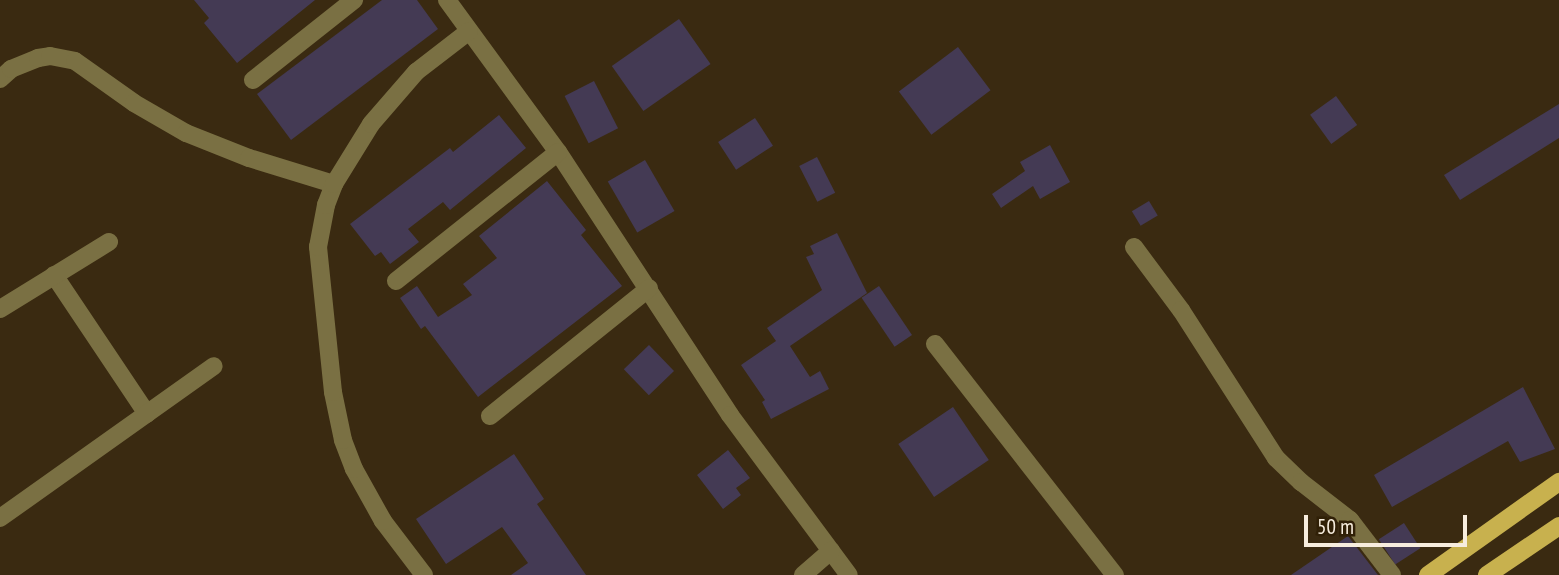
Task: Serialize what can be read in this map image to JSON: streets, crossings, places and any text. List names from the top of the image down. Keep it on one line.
{"scale_bar":"50 m"}
